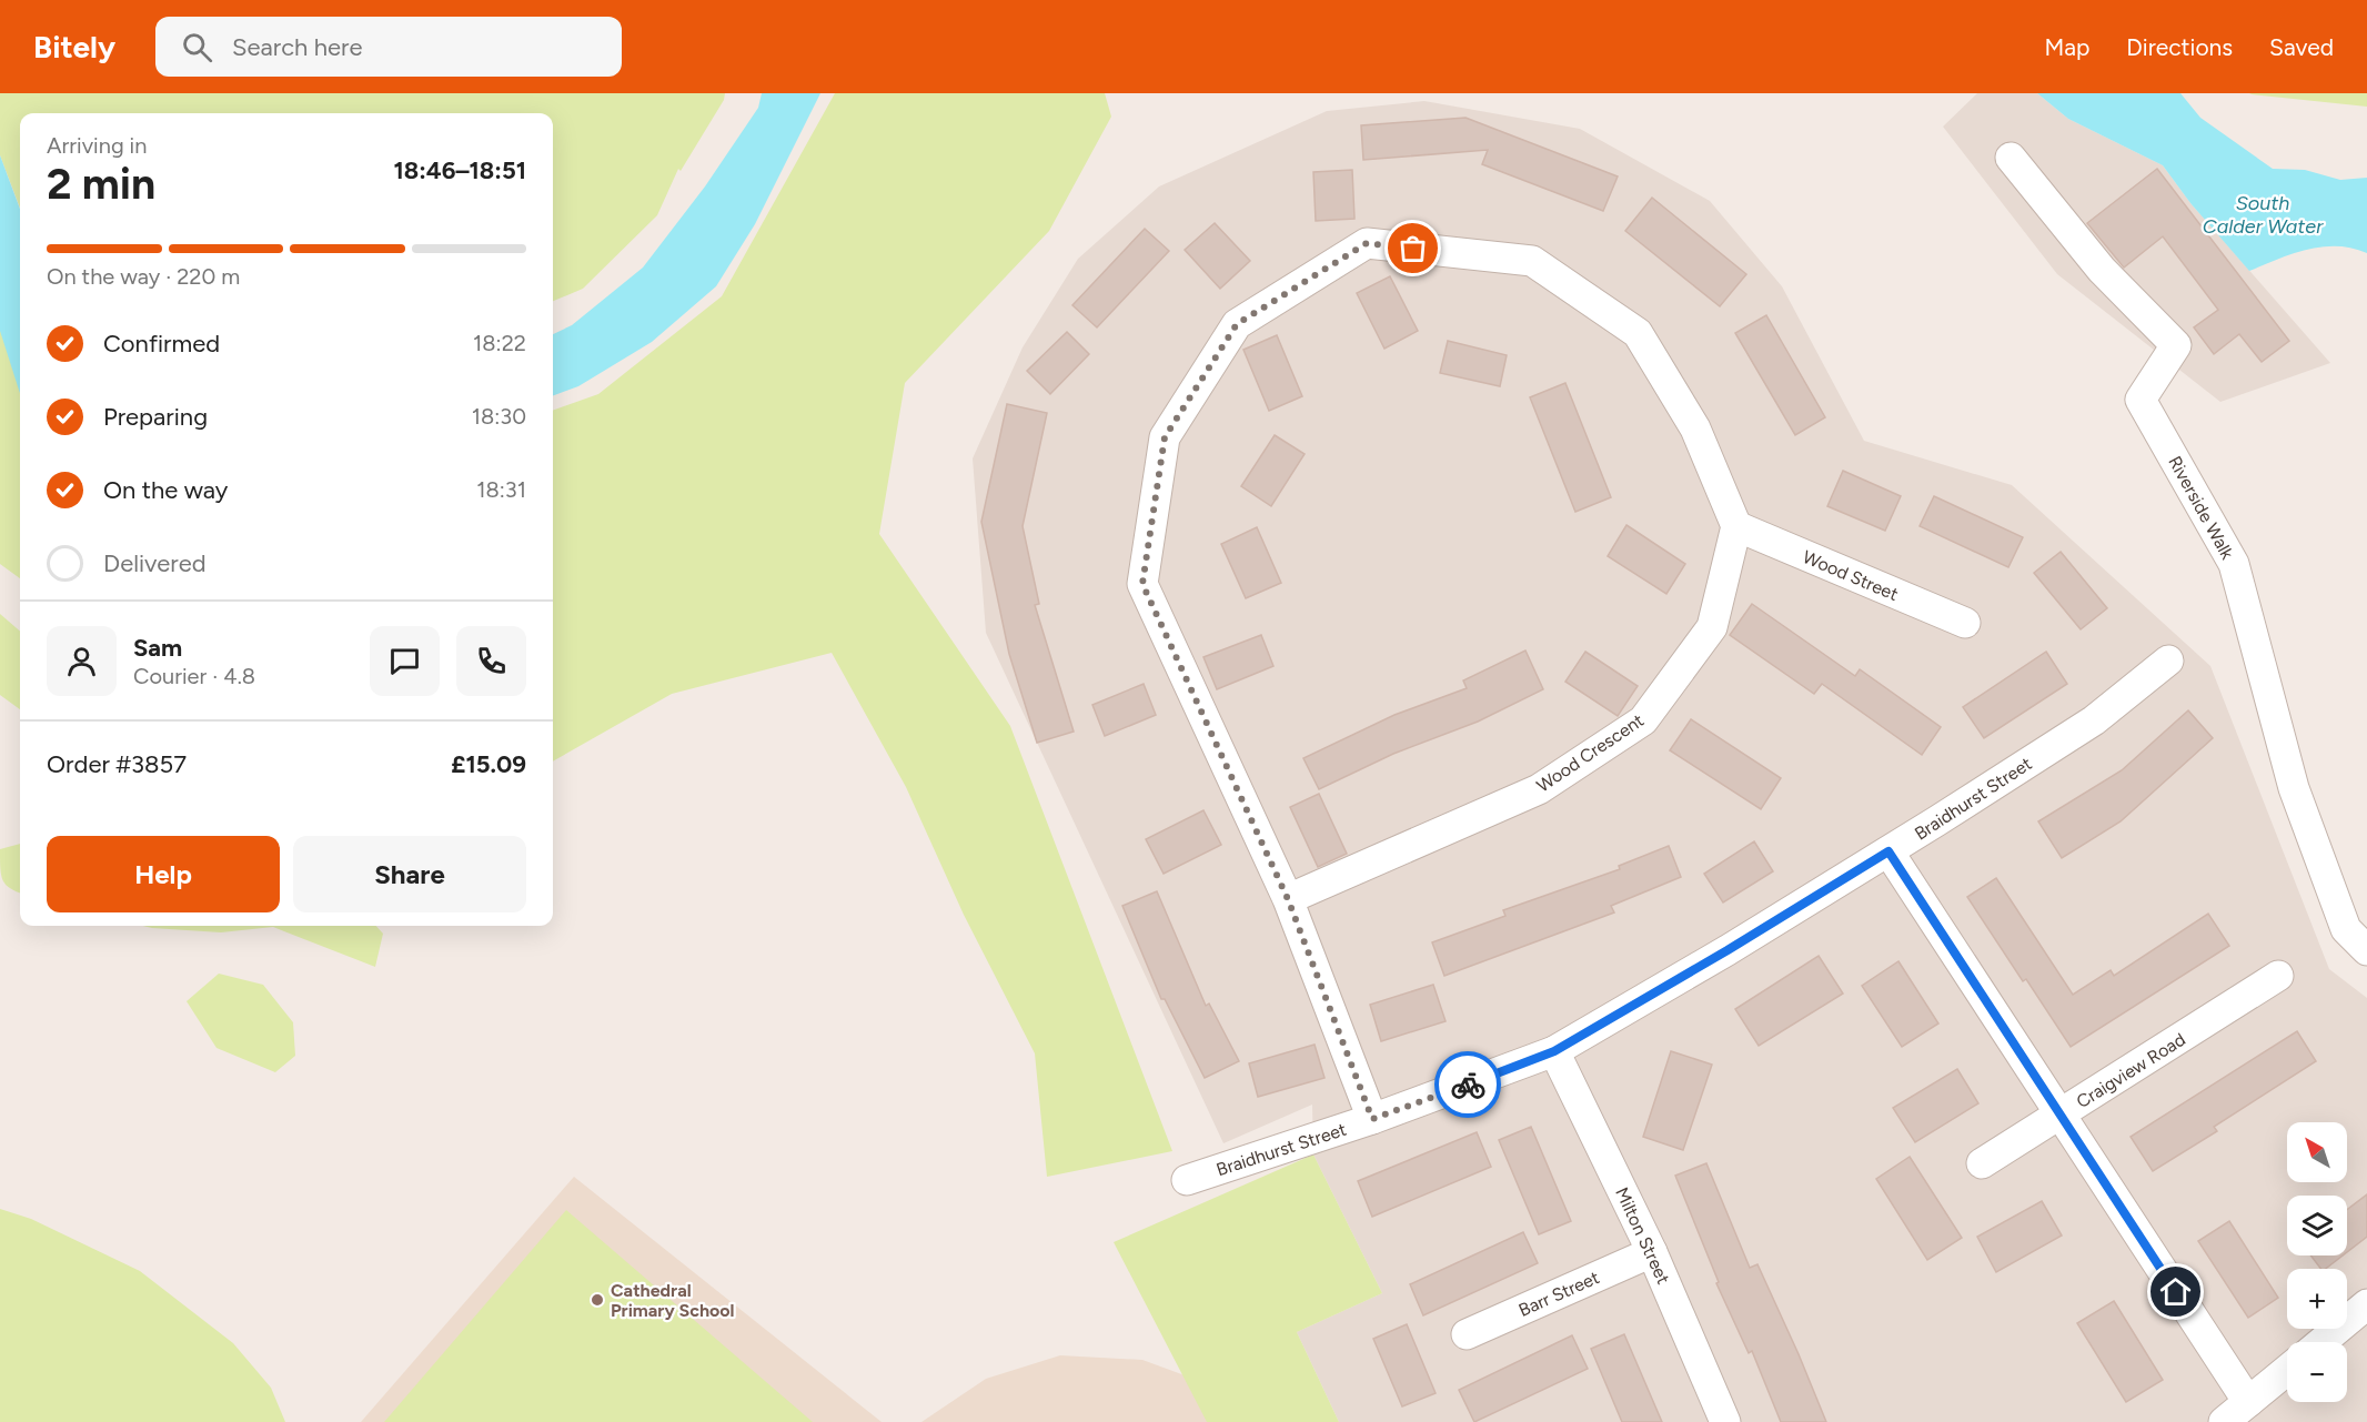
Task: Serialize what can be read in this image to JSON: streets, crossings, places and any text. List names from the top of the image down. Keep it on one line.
{"streets":{"street":["Riverside Walk","Wood Street","Wood Crescent","Braidhurst Street","Craigview Road","Milton Street","Barr Street"]},"crossings":[["Wood Street","Wood Crescent"],["Braidhurst Street","Milton Street"],["Milton Street","Barr Street"]],"water":["South Calder Water"],"places":["Cathedral Primary School"],"north":"top left","page":{"header":"Bitely","search":"Search here","nav":["Map","Directions","Saved"],"heading":["2 min","Arriving in","18:46–18:51"],"panel":["Sam","Courier · 4.8","Order #3857","£15.09"],"bar":"On the way · 220 m","list":[["Confirmed","18:22"],["Preparing","18:30"],["On the way","18:31"],"Delivered"],"buttons":["Help","Share"],"map_buttons":["+","−"]}}
